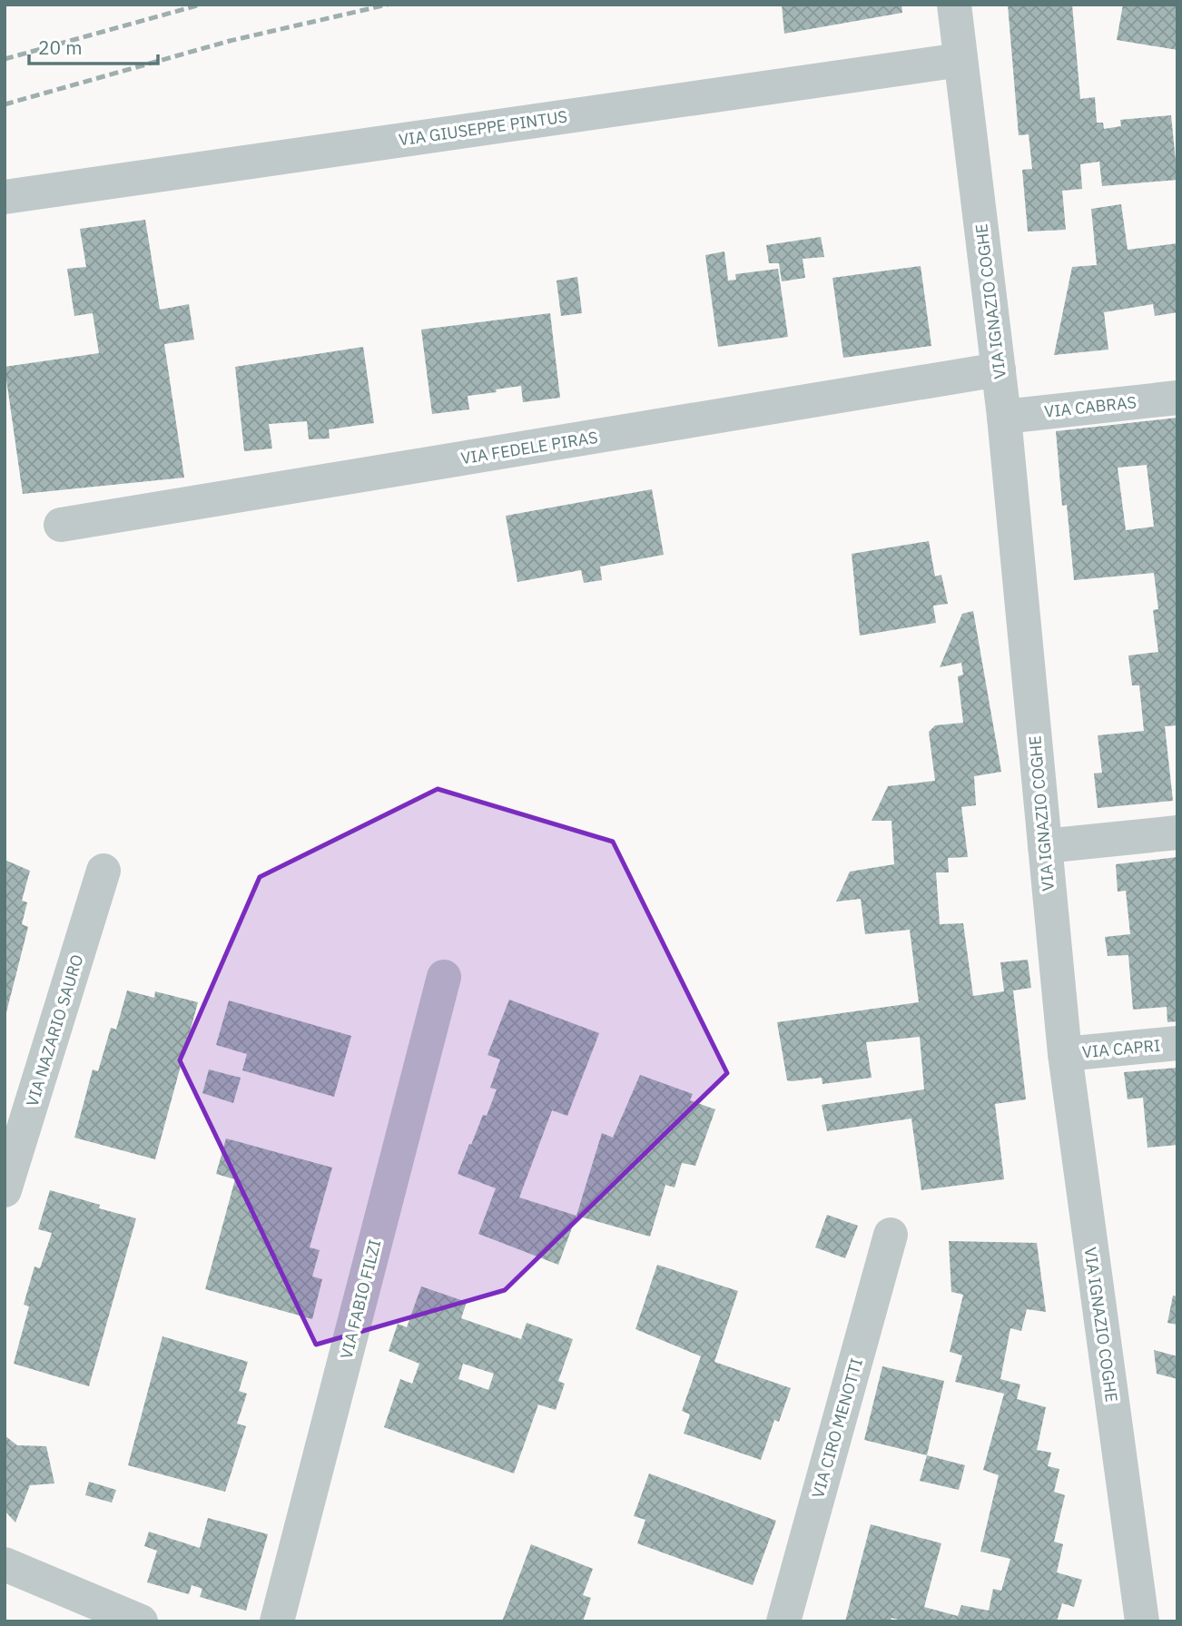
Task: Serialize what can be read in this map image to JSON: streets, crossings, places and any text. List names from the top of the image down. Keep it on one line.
{"streets":{"street":["VIA GIUSEPPE PINTUS","VIA IGNAZIO COGHE","VIA CABRAS","VIA FEDELE PIRAS","VIA NAZARIO SAURO","VIA CAPRI","VIA FABIO FILZI","VIA CIRO MENOTTI"]},"crossings":[["VIA GIUSEPPE PINTUS","VIA IGNAZIO COGHE"],["VIA IGNAZIO COGHE","VIA CABRAS"],["VIA IGNAZIO COGHE","VIA FEDELE PIRAS"],["VIA IGNAZIO COGHE","VIA CAPRI"]],"scale_bar":"20 m"}
